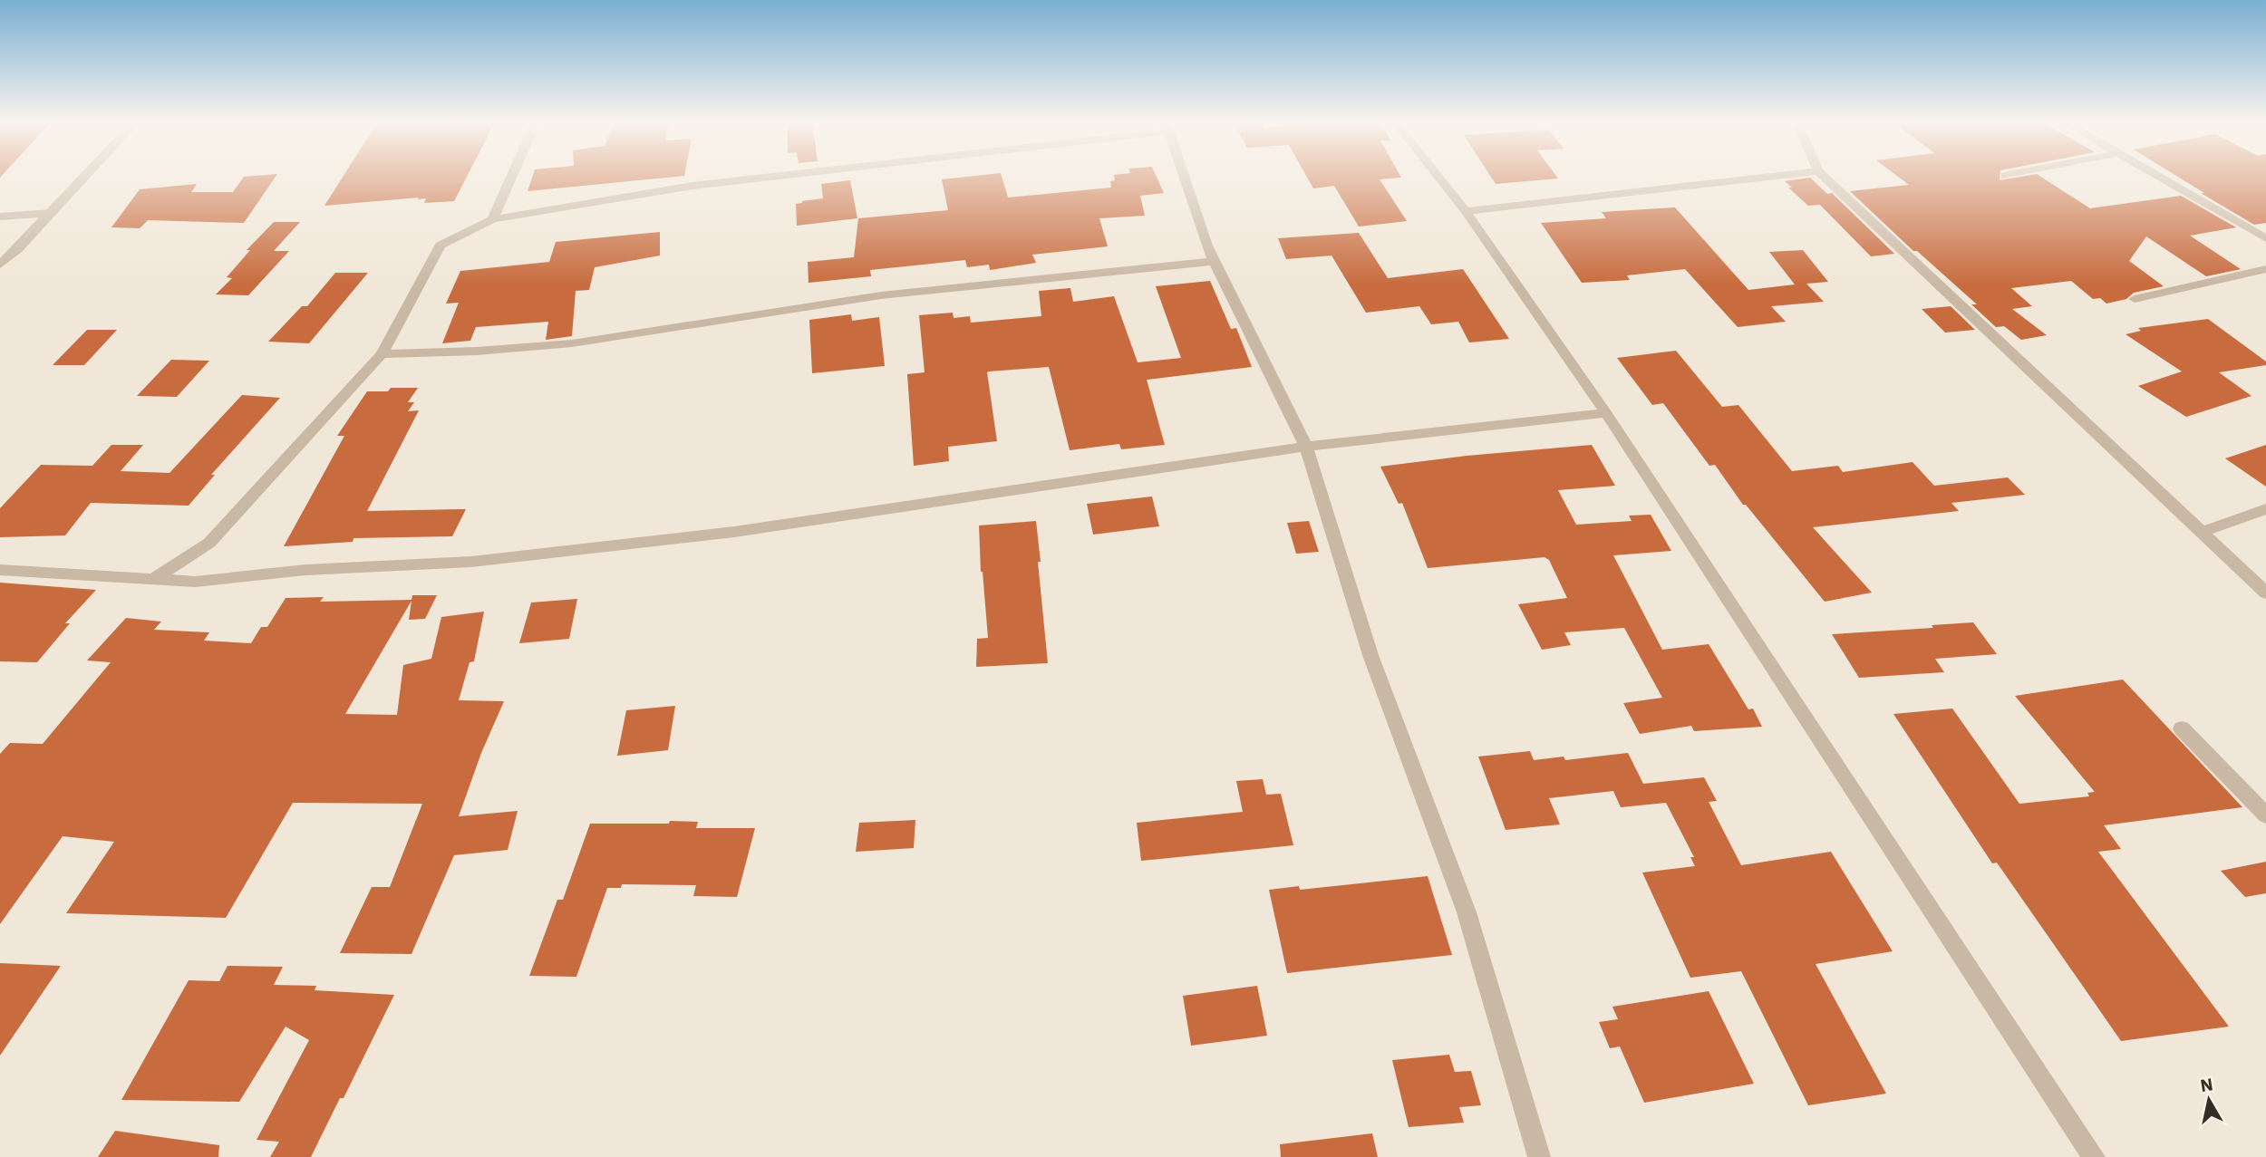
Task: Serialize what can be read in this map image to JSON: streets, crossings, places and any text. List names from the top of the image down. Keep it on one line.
{"north":"top"}
